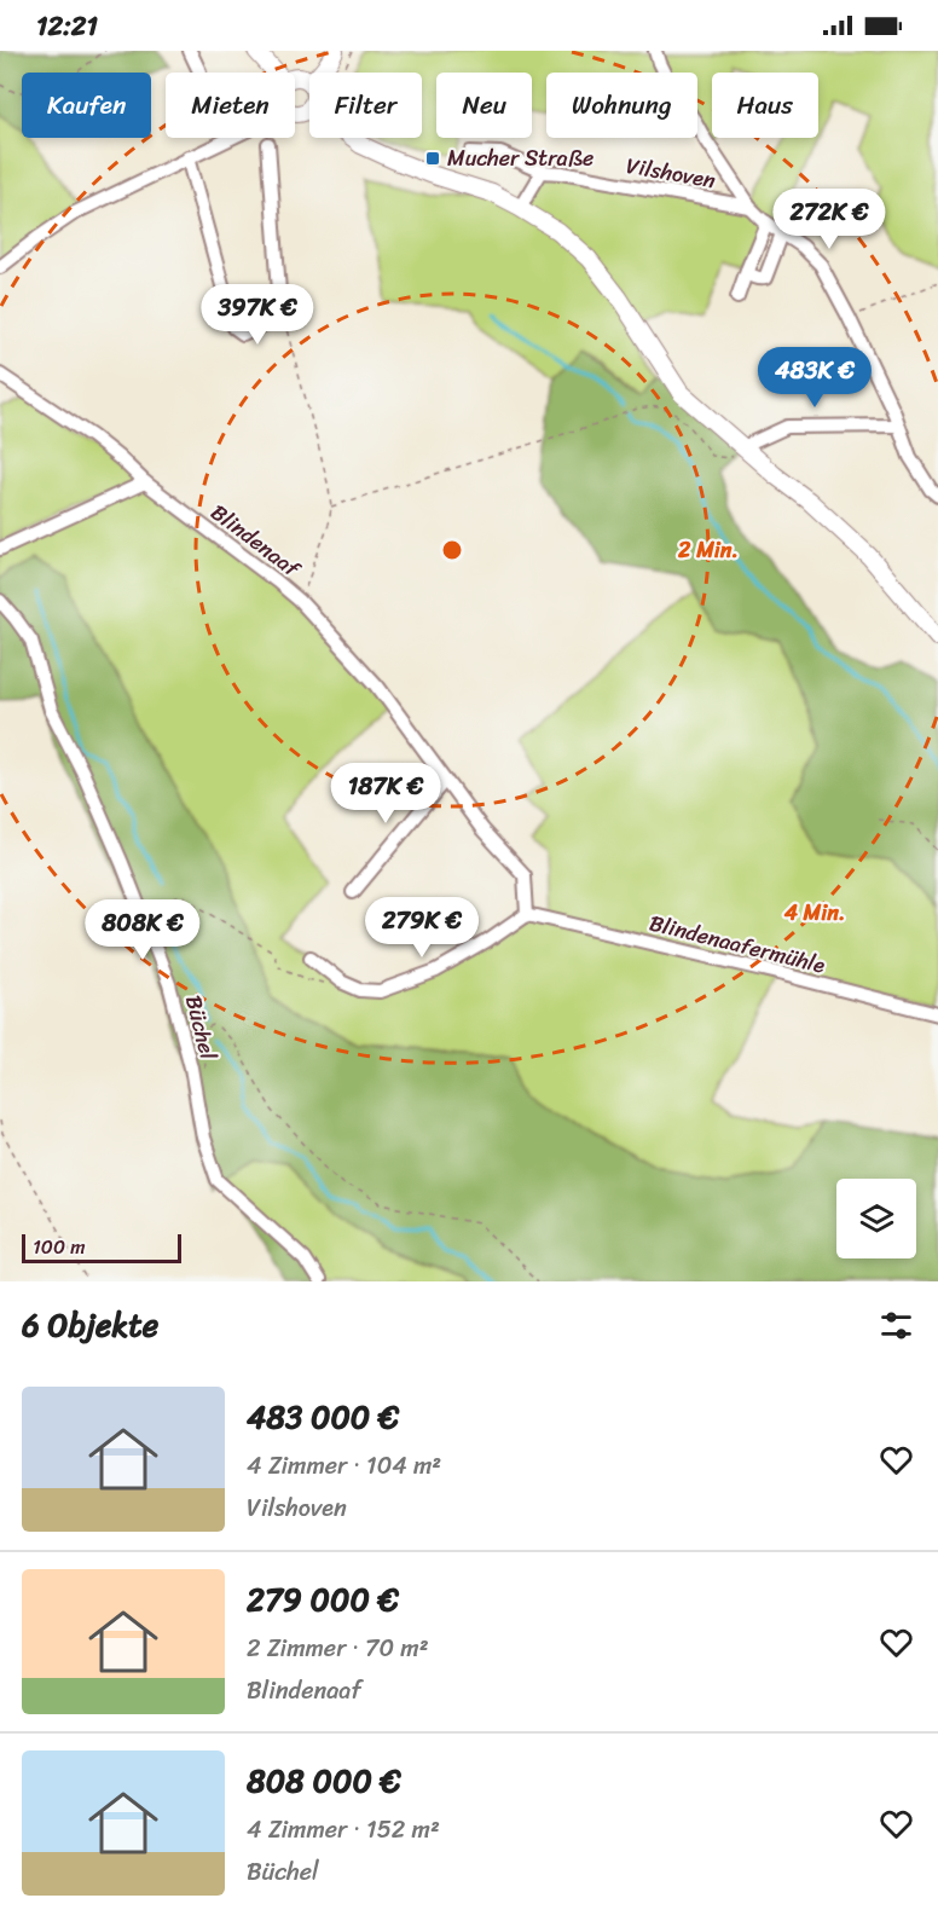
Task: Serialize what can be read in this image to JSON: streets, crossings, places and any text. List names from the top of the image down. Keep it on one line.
{"streets":{"street":["Vilshoven","Blindenaaf","Blindenaafermühle","Büchel"]},"crossings":[["Blindenaaf","Blindenaafermühle"]],"places":{"transit":["Mucher Straße"]},"scale_bar":"100 m","page":{"status":"12:21","chip":["Kaufen","Mieten","Filter","Neu","Wohnung","Haus"],"price":["272K €","397K €","483K €","187K €","279K €","808K €"],"scale":"100 m","heading":"6 Objekte","list":[{"name":"483 000 €","note":"4 Zimmer · 104 m² · Vilshoven"},{"name":"279 000 €","note":"2 Zimmer · 70 m² · Blindenaaf"},{"name":"808 000 €","note":"4 Zimmer · 152 m² · Büchel"}]},"rings":["2 Min.","4 Min."]}
